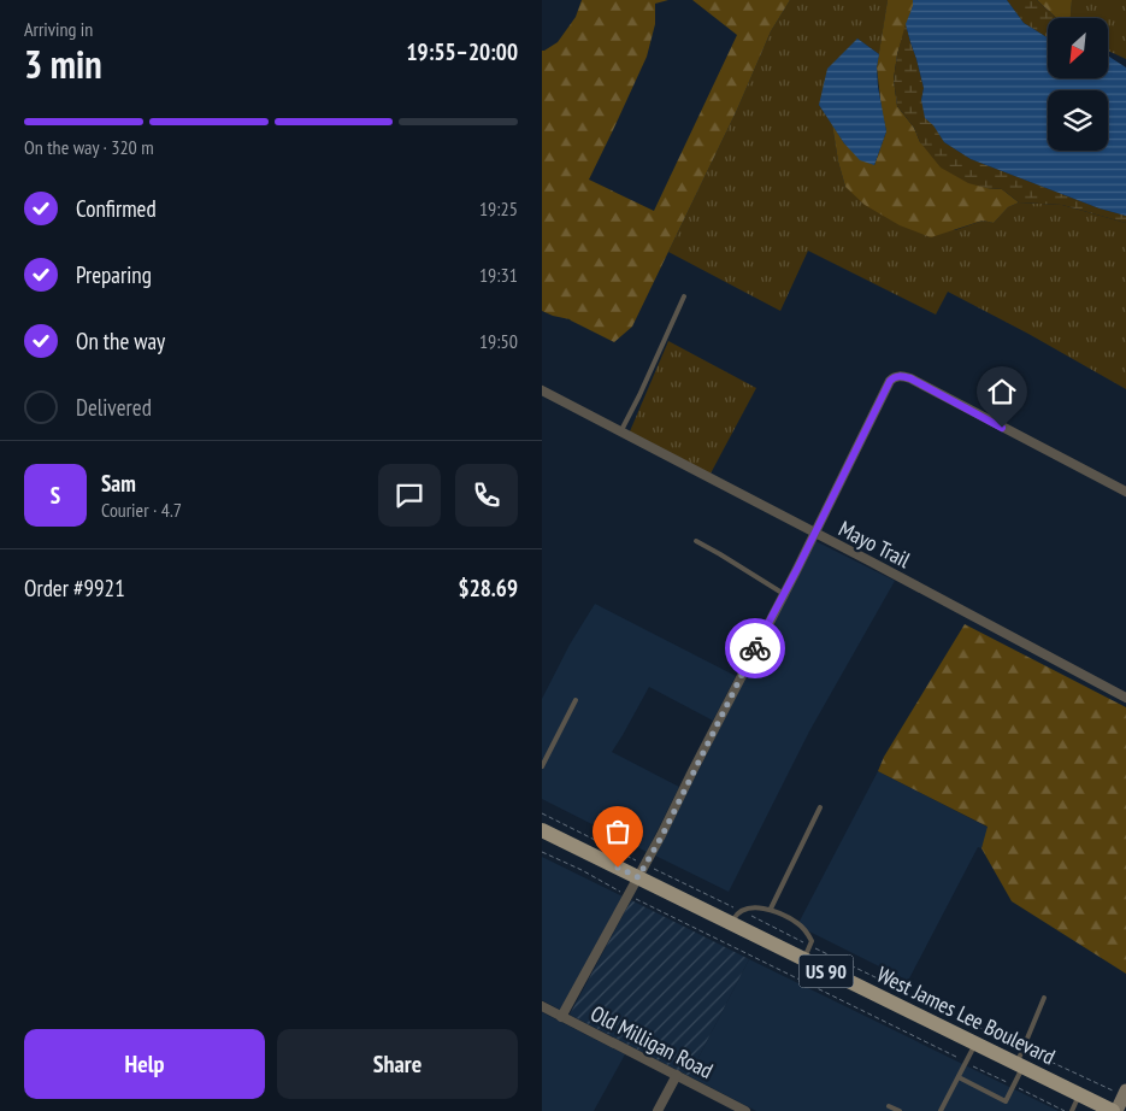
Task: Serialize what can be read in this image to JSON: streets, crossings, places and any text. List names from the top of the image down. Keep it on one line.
{"streets":{"main road":["US 90","West James Lee Boulevard"],"street":["Mayo Trail","Old Milligan Road"]},"north":"bottom left","page":{"heading":["3 min","Arriving in","19:55–20:00"],"panel":["Sam","Courier · 4.7","Order #9921","$28.69"],"bar":"On the way · 320 m","list":[["Confirmed","19:25"],["Preparing","19:31"],["On the way","19:50"],"Delivered"],"round":"S","buttons":["Help","Share"]}}
